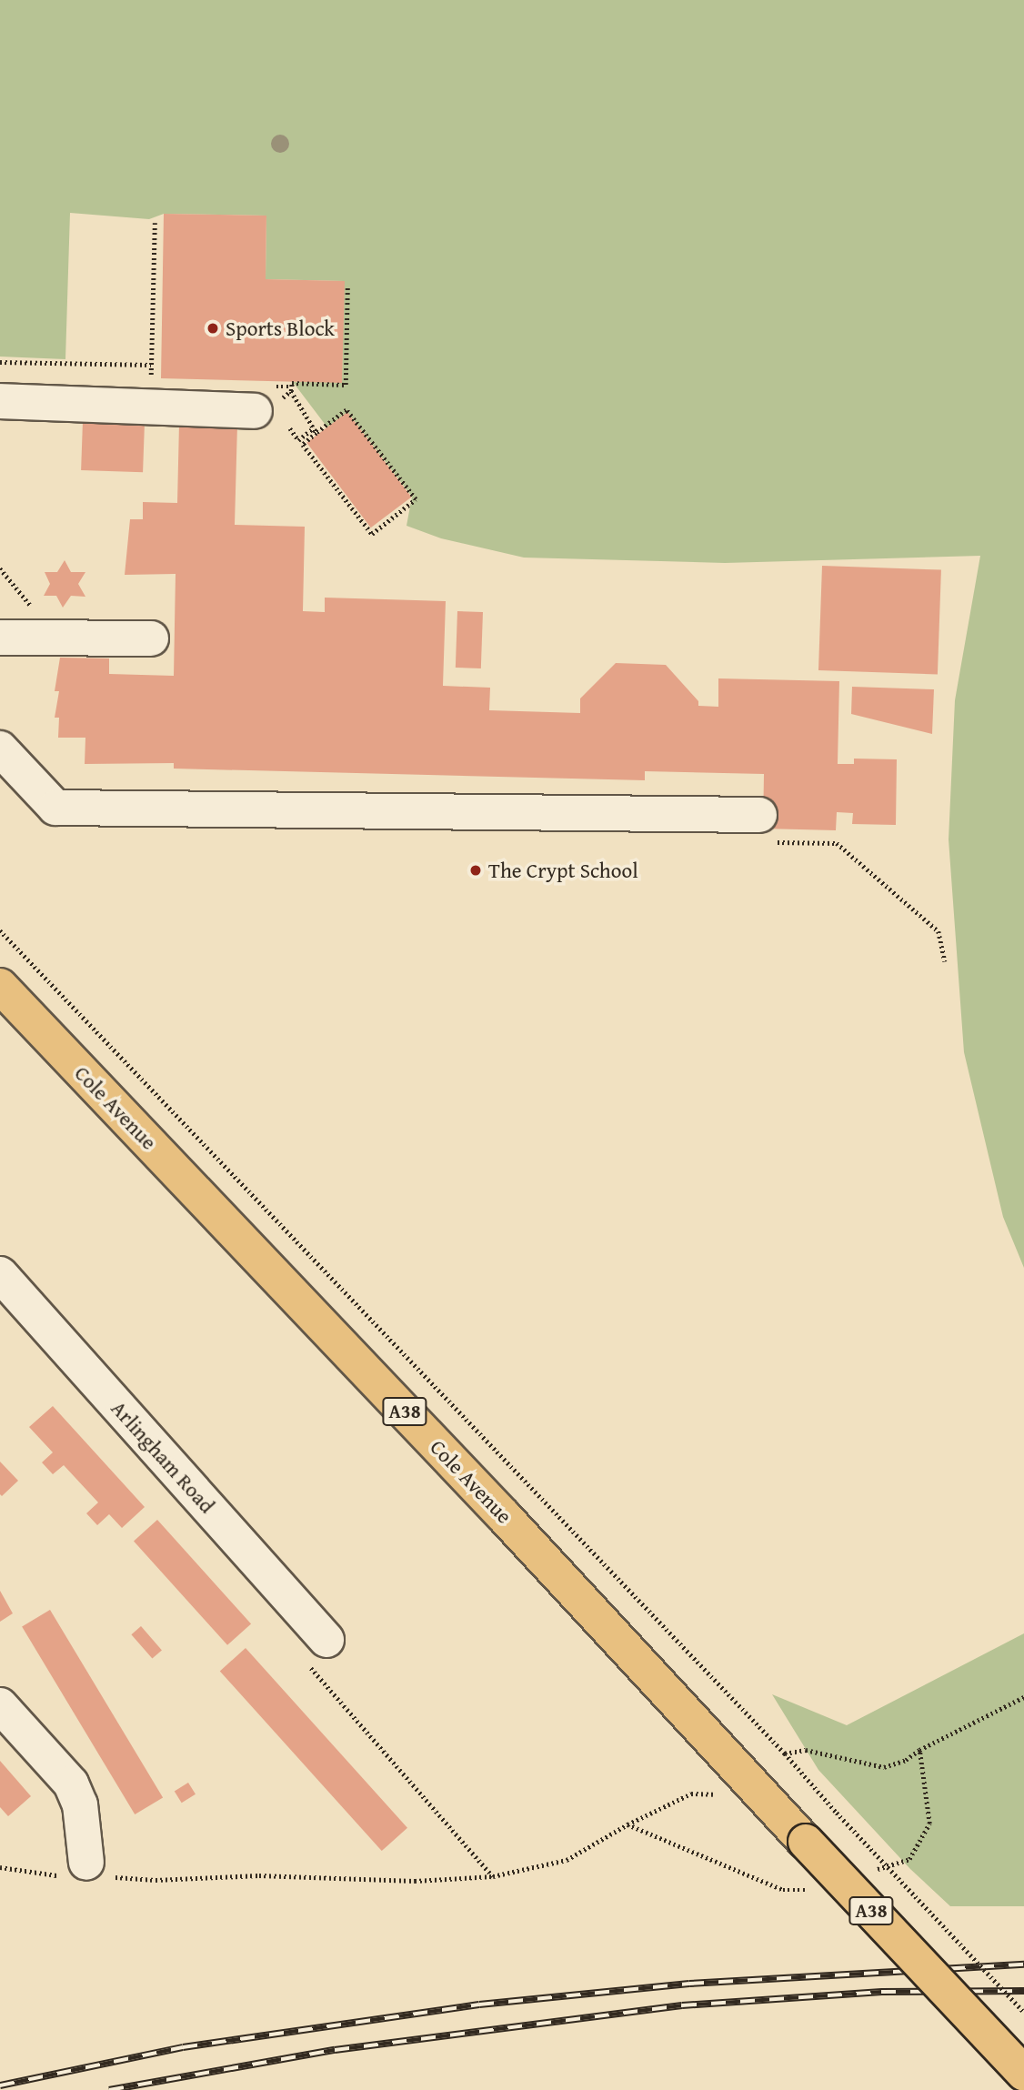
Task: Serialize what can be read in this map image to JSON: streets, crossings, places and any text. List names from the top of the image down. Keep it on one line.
{"streets":{"highway":["Cole Avenue","A38"],"street":["Arlingham Road"]},"places":["Sports Block","The Crypt School"]}
